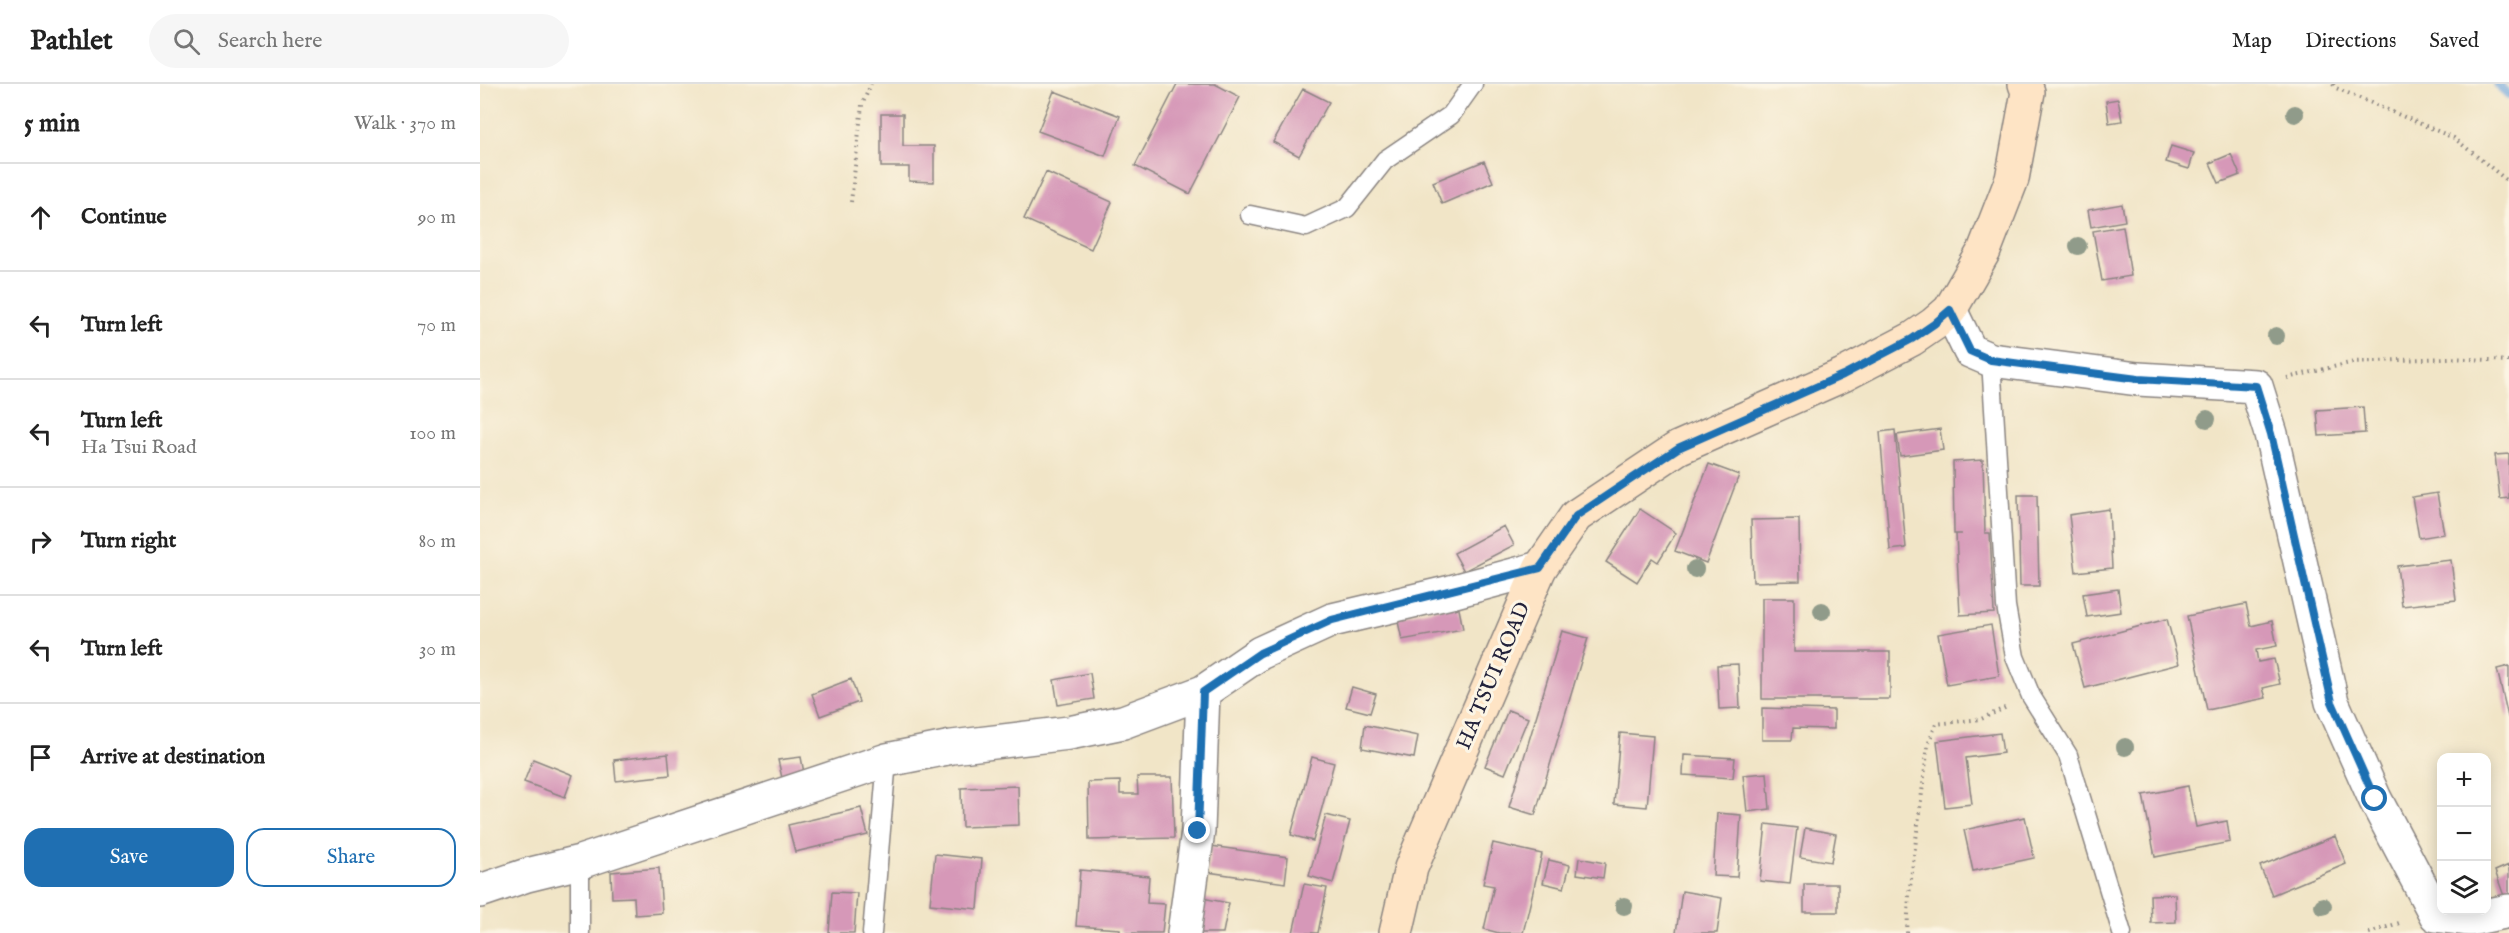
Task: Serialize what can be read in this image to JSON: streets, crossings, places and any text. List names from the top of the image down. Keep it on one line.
{"streets":{"street":["HA TSUI ROAD"]},"page":{"header":"Pathlet","search":"Search here","nav":["Map","Directions","Saved"],"heading":["5 min","Walk · 370 m"],"list":[["Continue","90 m"],["Turn left","70 m"],["Turn left","Ha Tsui Road","100 m"],["Turn right","80 m"],["Turn left","30 m"],"Arrive at destination"],"map_buttons":["+","−"],"buttons":["Save","Share"]}}
